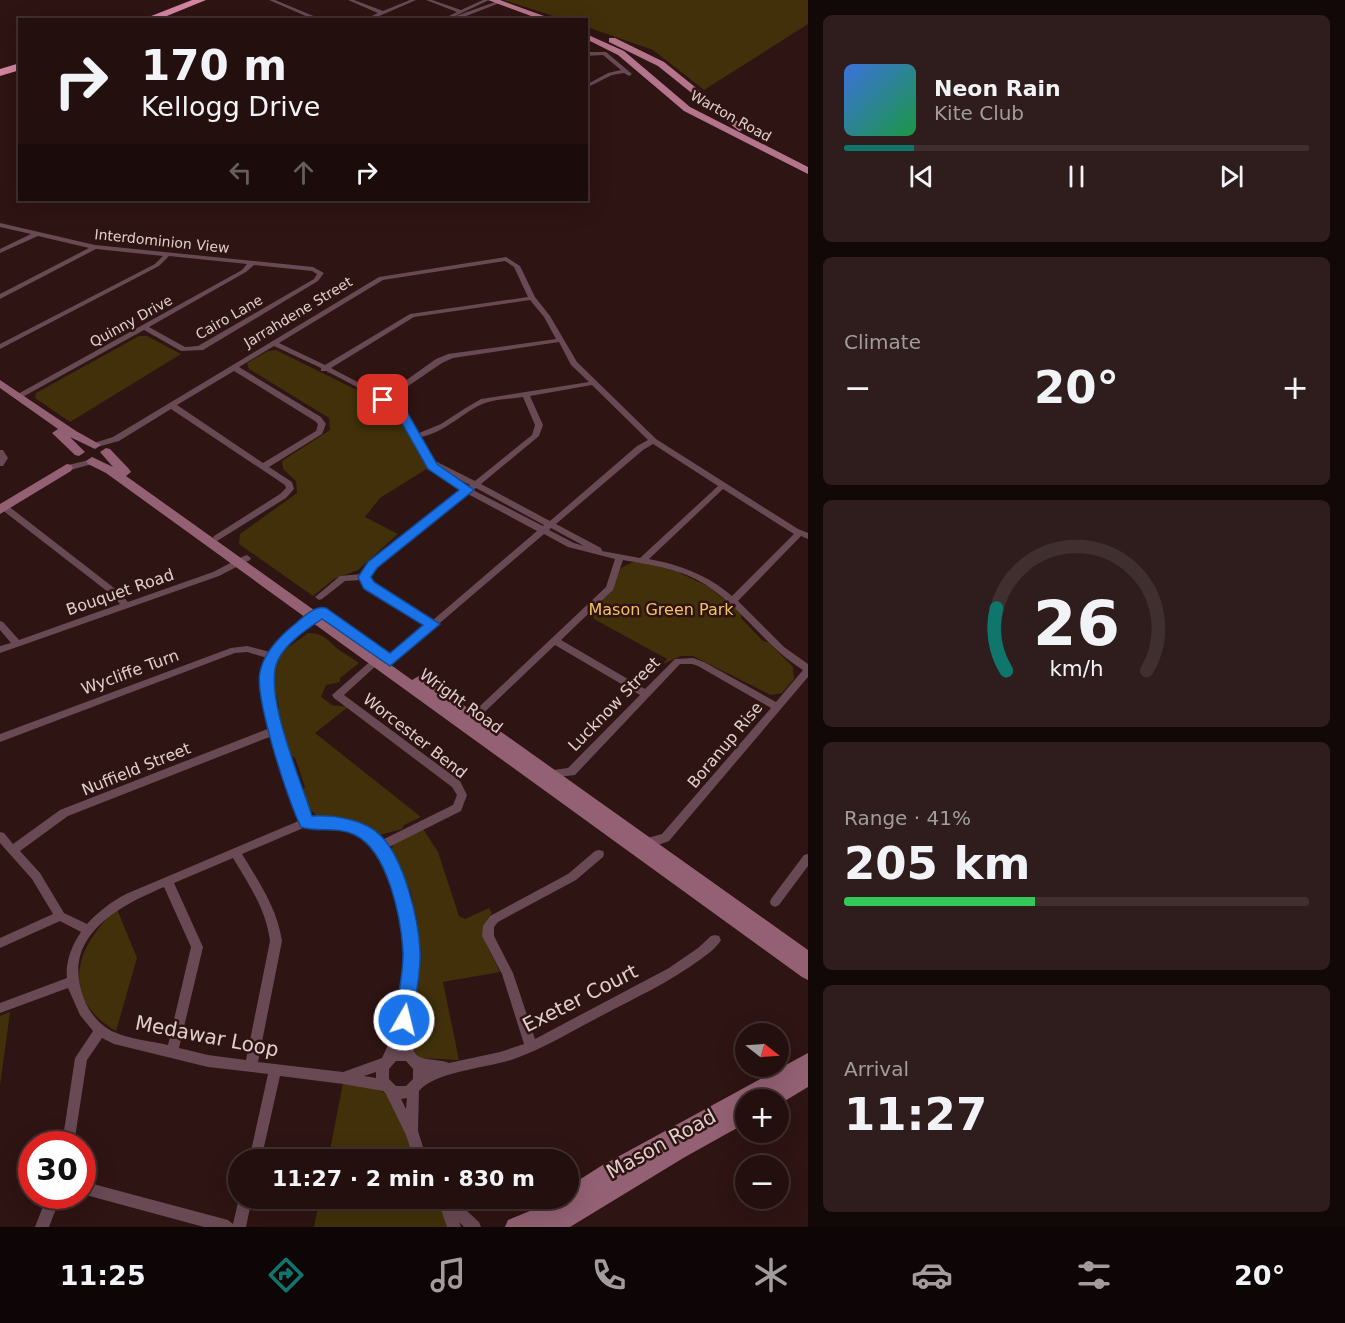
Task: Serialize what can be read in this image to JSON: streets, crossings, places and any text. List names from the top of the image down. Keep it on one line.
{"streets":{"main road":["Warton Road","Wright Road","Mason Road"],"street":["Interdominion View","Jarrahdene Street","Cairo Lane","Quinny Drive","Bouquet Road","Wycliffe Turn","Lucknow Street","Worcester Bend","Boranup Rise","Nuffield Street","Exeter Court","Medawar Loop"]},"crossings":[["Interdominion View","Cairo Lane"],["Interdominion View","Quinny Drive"],["Jarrahdene Street","Wright Road"],["Cairo Lane","Quinny Drive"],["Quinny Drive","Wright Road"],["Bouquet Road","Wright Road"],["Wright Road","Lucknow Street"],["Wright Road","Worcester Bend"],["Lucknow Street","Boranup Rise"],["Exeter Court","Medawar Loop"]],"parks":["Mason Green Park"],"north":"right","page":{"turn":["170 m","Kellogg Drive"],"song":["Neon Rain","Kite Club"],"tile":["Climate",["Range · 41%","205 km"],["Arrival","11:27"]],"heat":["−","20°","+"],"map_buttons":["+","−"],"limit":"30","trip":"11:27 · 2 min · 830 m","tabs":["11:25","20°"],"gauge":["26","km/h"]}}
